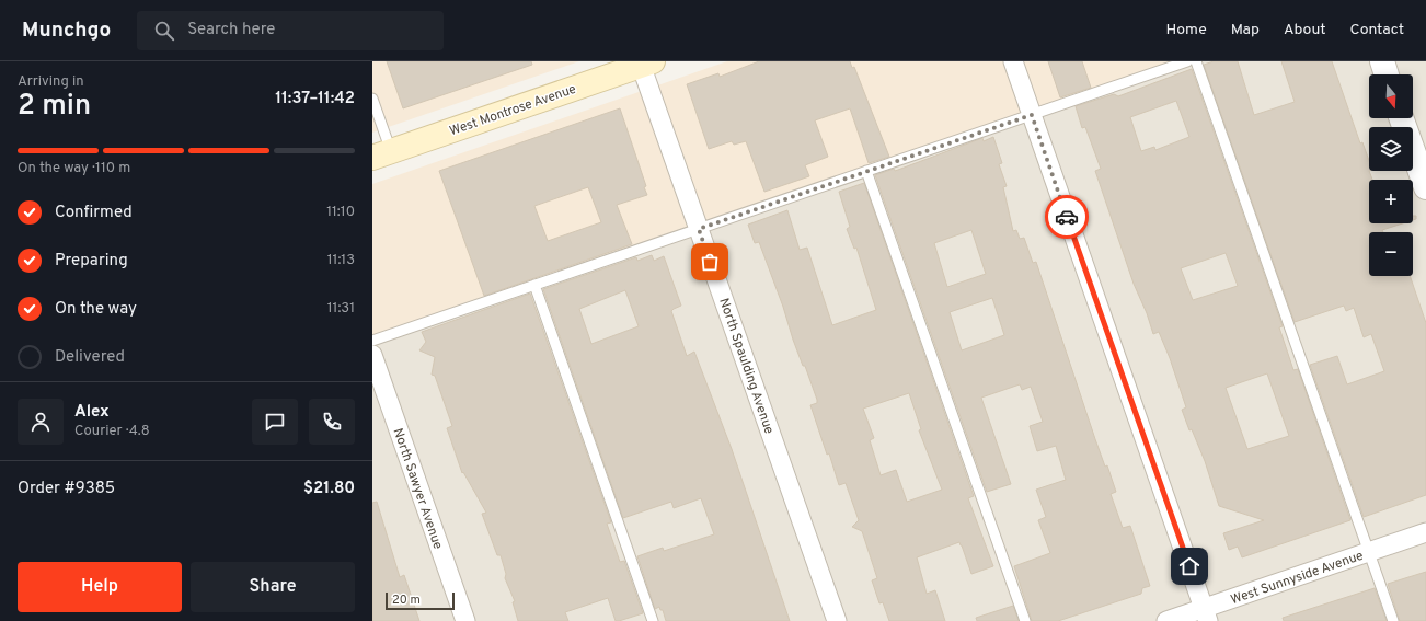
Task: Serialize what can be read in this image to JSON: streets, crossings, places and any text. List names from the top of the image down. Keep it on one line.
{"streets":{"main road":["West Montrose Avenue"],"street":["North Spaulding Avenue","North Sawyer Avenue","West Sunnyside Avenue"]},"crossings":[["West Montrose Avenue","North Spaulding Avenue"]],"scale_bar":"20 m","north":"bottom","page":{"header":"Munchgo","search":"Search here","nav":["Home","Map","About","Contact"],"heading":["2 min","Arriving in","11:37–11:42"],"panel":["Alex","Courier · 4.8","Order #9385","$21.80"],"map_buttons":["+","−"],"bar":"On the way · 110 m","list":[["Confirmed","11:10"],["Preparing","11:13"],["On the way","11:31"],"Delivered"],"buttons":["Help","Share"],"scale":"20 m"}}
